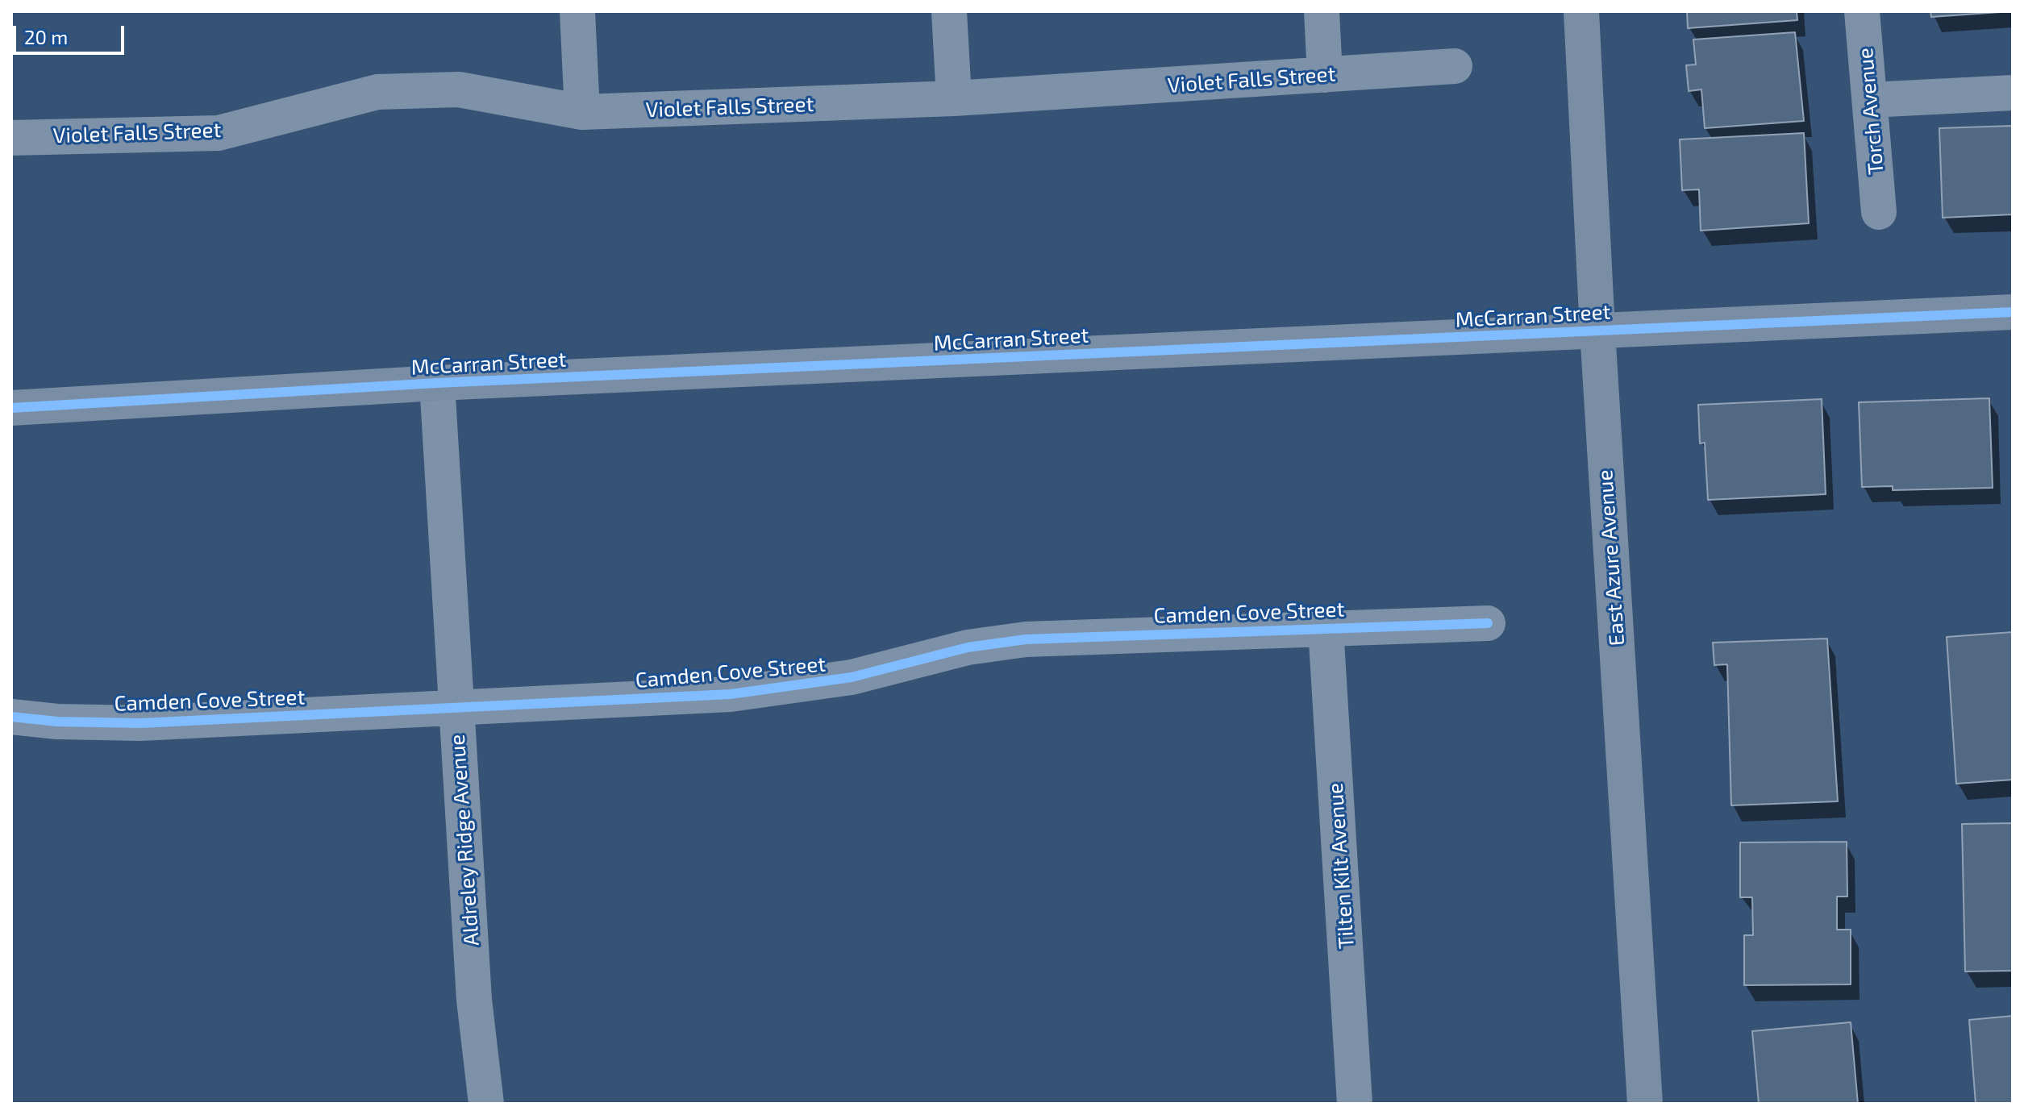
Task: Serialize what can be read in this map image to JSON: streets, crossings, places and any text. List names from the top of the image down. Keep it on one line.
{"streets":{"street":["Violet Falls Street","Torch Avenue","McCarran Street","East Azure Avenue","Camden Cove Street","Aldreley Ridge Avenue","Tilten Kilt Avenue"]},"crossings":[["McCarran Street","East Azure Avenue"],["McCarran Street","Aldreley Ridge Avenue"],["Camden Cove Street","Aldreley Ridge Avenue"],["Camden Cove Street","Tilten Kilt Avenue"]],"scale_bar":"20 m"}
